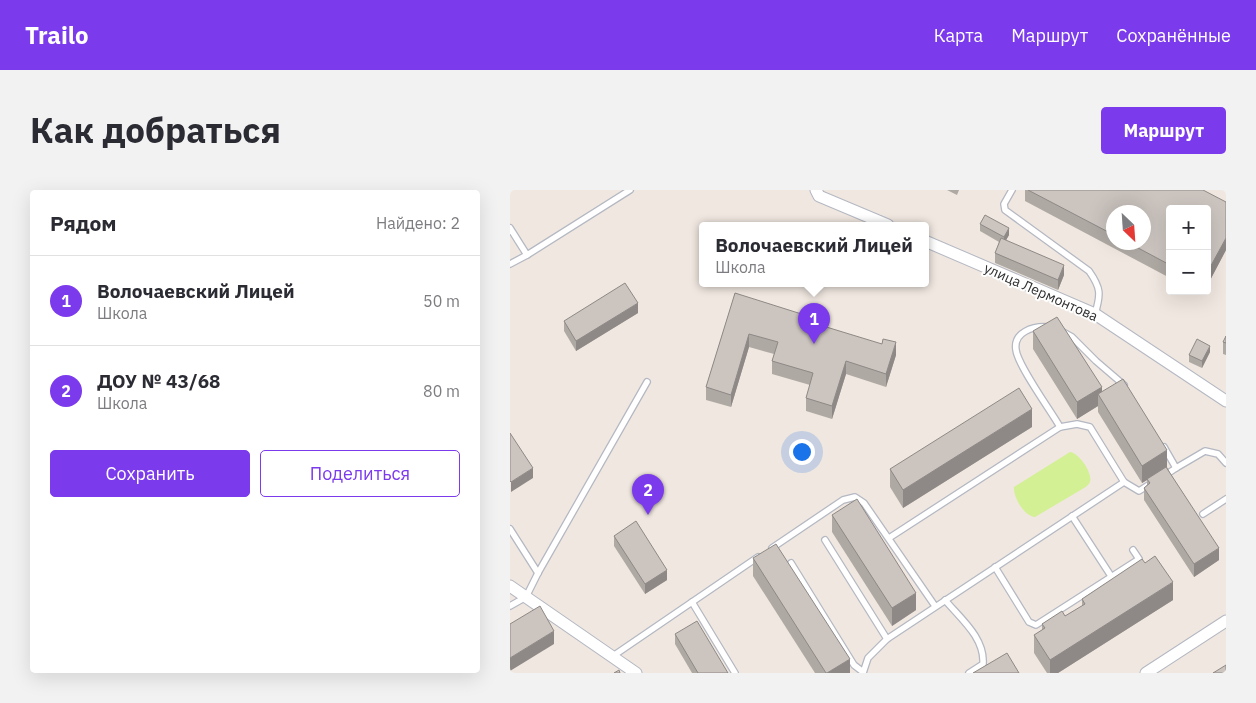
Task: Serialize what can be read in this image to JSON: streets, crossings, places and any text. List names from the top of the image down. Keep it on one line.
{"streets":{"street":["улица Лермонтова"]},"north":"bottom right","page":{"header":"Trailo","nav":["Карта","Маршрут","Сохранённые"],"title":"Как добраться","buttons":["Маршрут",["Сохранить","Поделиться"]],"heading":["Рядом","Найдено: 2"],"map_buttons":["+","−"],"popup":["Волочаевский Лицей","Школа"],"list":[{"mark":"1","name":"Волочаевский Лицей","note":"Школа","value":"50 m"},{"mark":"2","name":"ДОУ № 43/68","note":"Школа","value":"80 m"}],"pins":["1","2"]}}
